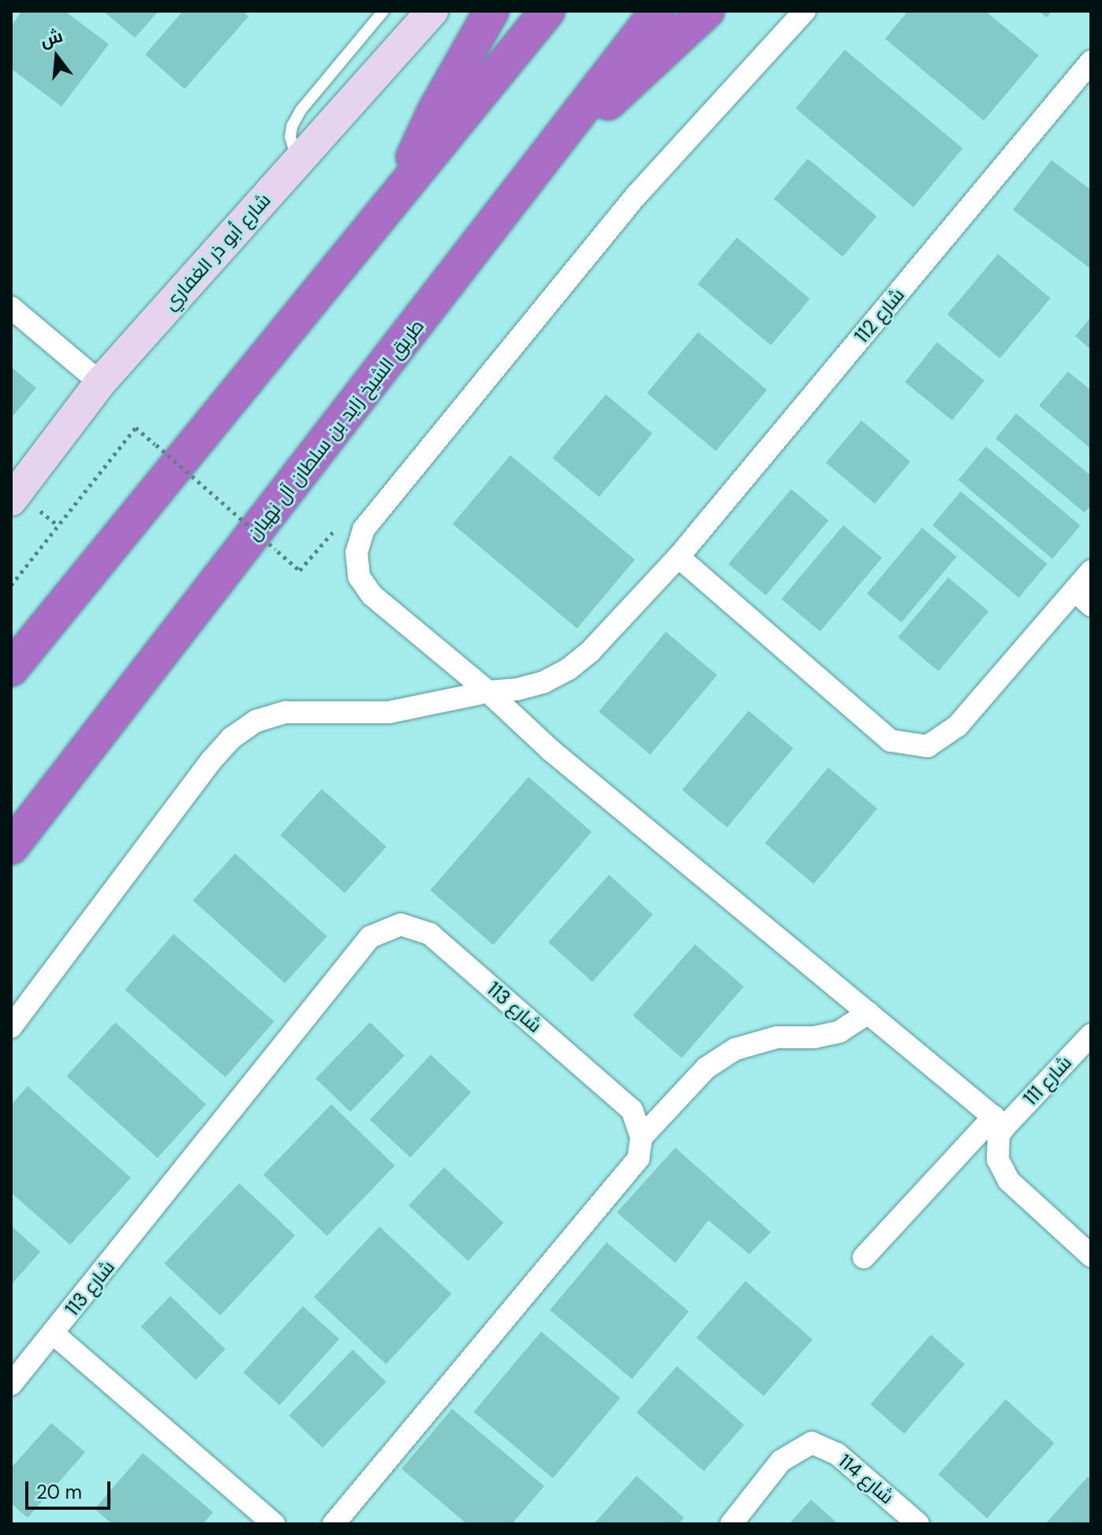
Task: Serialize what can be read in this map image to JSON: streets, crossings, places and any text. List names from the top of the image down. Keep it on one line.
{"streets":{"highway":["طريق الشيخ زايد بن سلطان آل نهيان"],"street":["شارع أبو ذر الغفاري","شارع 112","شارع 113","شارع 111","شارع 114"]},"scale_bar":"20 m","north":"top"}
